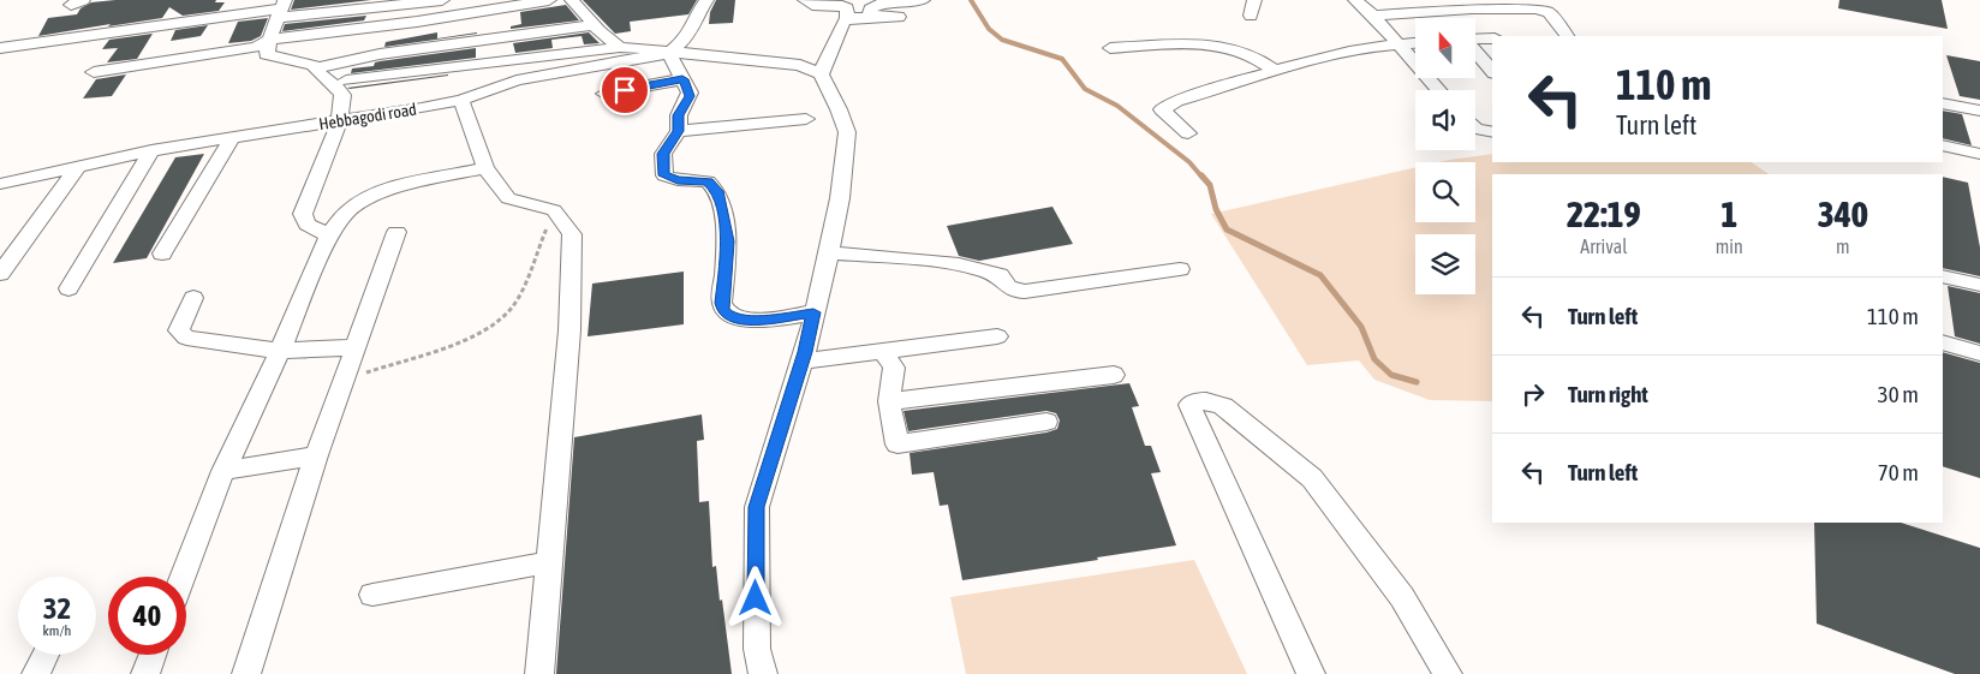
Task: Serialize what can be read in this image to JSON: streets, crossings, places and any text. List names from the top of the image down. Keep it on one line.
{"streets":{"street":["Hebbagodi road"]},"north":"top","page":{"turn":["110 m","Turn left"],"eta":["22:19","Arrival","1","min","340","m"],"list":[{"name":"Turn left","value":"110 m"},{"name":"Turn right","value":"30 m"},{"name":"Turn left","value":"70 m"}],"speed":"32 km/h","limit":"40"}}
